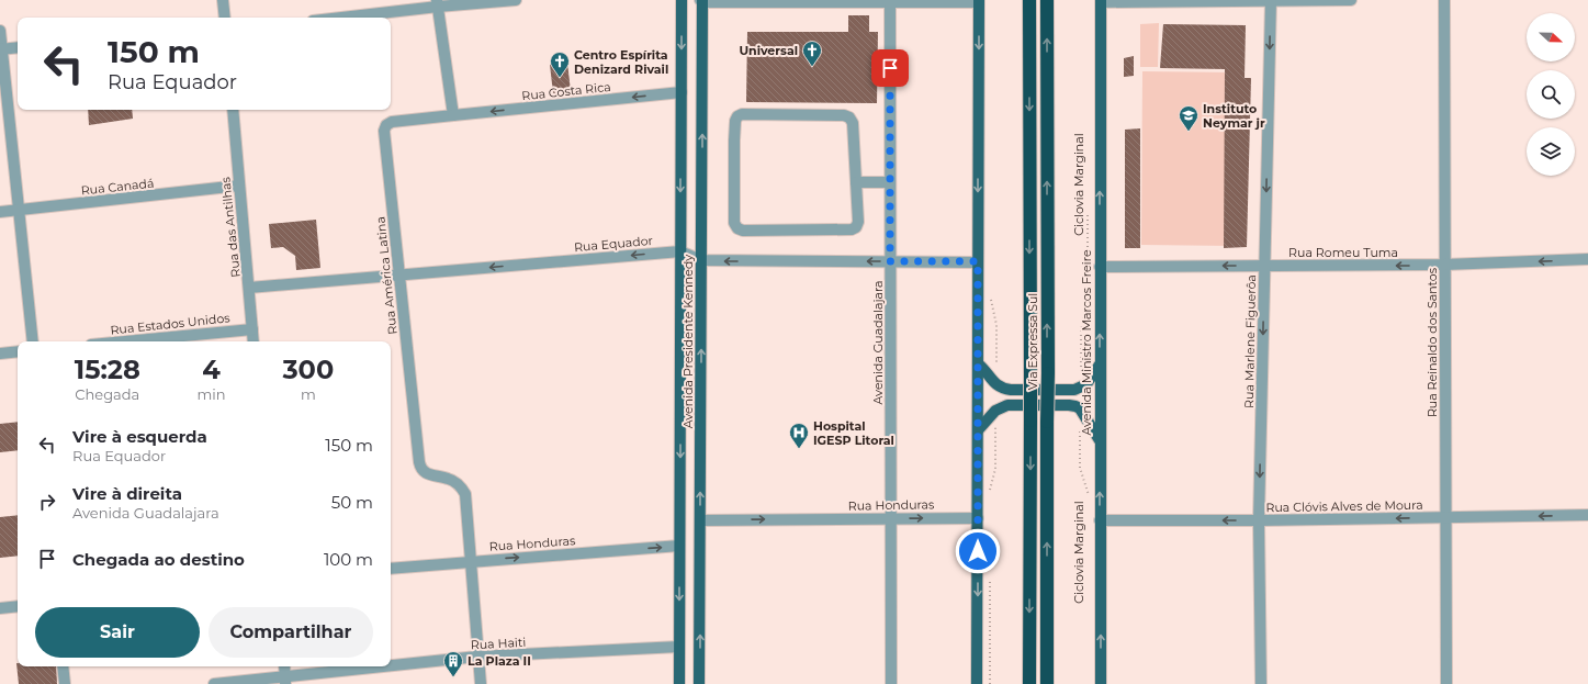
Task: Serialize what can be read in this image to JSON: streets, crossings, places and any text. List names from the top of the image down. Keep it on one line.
{"streets":{"highway":["Via Expressa Sul"],"main road":["Avenida Presidente Kennedy","Avenida Ministro Marcos Freire"],"street":["Rua Costa Rica","Rua Canadá","Rua das Antilhas","Rua Equador","Rua Romeu Tuma","Rua América Latina","Rua Estados Unidos","Rua Marlene Figuerôa","Avenida Guadalajara","Rua Reinaldo dos Santos","Rua Honduras","Rua Clóvis Alves de Moura","Rua Haiti"],"path":["Ciclovia Marginal"]},"crossings":[["Rua Costa Rica","Rua América Latina"],["Rua Costa Rica","Avenida Presidente Kennedy"],["Rua Canadá","Rua das Antilhas"],["Rua das Antilhas","Rua Equador"],["Rua das Antilhas","Rua Estados Unidos"],["Rua Equador","Rua América Latina"],["Rua Equador","Avenida Presidente Kennedy"],["Rua Equador","Avenida Guadalajara"],["Rua Romeu Tuma","Rua Marlene Figuerôa"],["Rua Romeu Tuma","Avenida Ministro Marcos Freire"],["Rua Romeu Tuma","Rua Reinaldo dos Santos"],["Rua América Latina","Rua Honduras"],["Rua América Latina","Rua Haiti"],["Avenida Presidente Kennedy","Rua Honduras"],["Avenida Presidente Kennedy","Rua Haiti"],["Rua Marlene Figuerôa","Rua Clóvis Alves de Moura"],["Avenida Guadalajara","Rua Honduras"],["Avenida Ministro Marcos Freire","Rua Clóvis Alves de Moura"],["Rua Reinaldo dos Santos","Rua Clóvis Alves de Moura"]],"one_way":["Rua Costa Rica","Rua Equador","Rua Romeu Tuma","Rua Marlene Figuerôa","Avenida Ministro Marcos Freire","Rua Honduras","Rua Clóvis Alves de Moura"],"places":{"church":["Universal","Centro Espírita Denizard Rivail"],"school or university":["Instituto Neymar jr"],"hospital":["Hospital IGESP Litoral"],"building":["La Plaza II"]},"north":"right","page":{"turn":["150 m","Rua Equador"],"eta":["15:28","Chegada","4","min","300","m"],"list":[{"name":"Vire à esquerda","note":"Rua Equador","value":"150 m"},{"name":"Vire à direita","note":"Avenida Guadalajara","value":"50 m"},{"name":"Chegada ao destino","value":"100 m"}],"buttons":["Sair","Compartilhar"]}}
